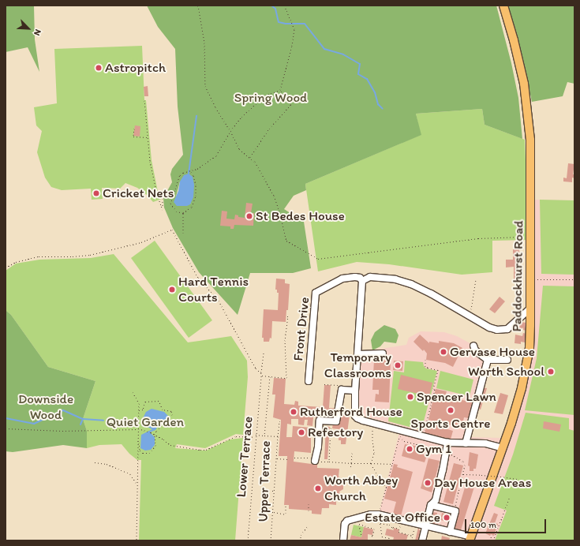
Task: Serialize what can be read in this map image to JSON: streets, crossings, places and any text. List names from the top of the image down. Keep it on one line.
{"streets":{"main road":["Paddockhurst Road"],"lane":["Front Drive"],"path":["Lower Terrace","Upper Terrace"]},"parks":["Spring Wood","Downside Wood","Quiet Garden"],"places":["Astropitch","Cricket Nets","St Bedes House","Hard Tennis Courts","Gervase House","Temporary Classrooms","Worth School","Spencer Lawn","Sports Centre","Rutherford House","Refectory","Gym 1","Day House Areas","Worth Abbey Church","Estate Office"],"scale_bar":"100 m","north":"bottom right"}
